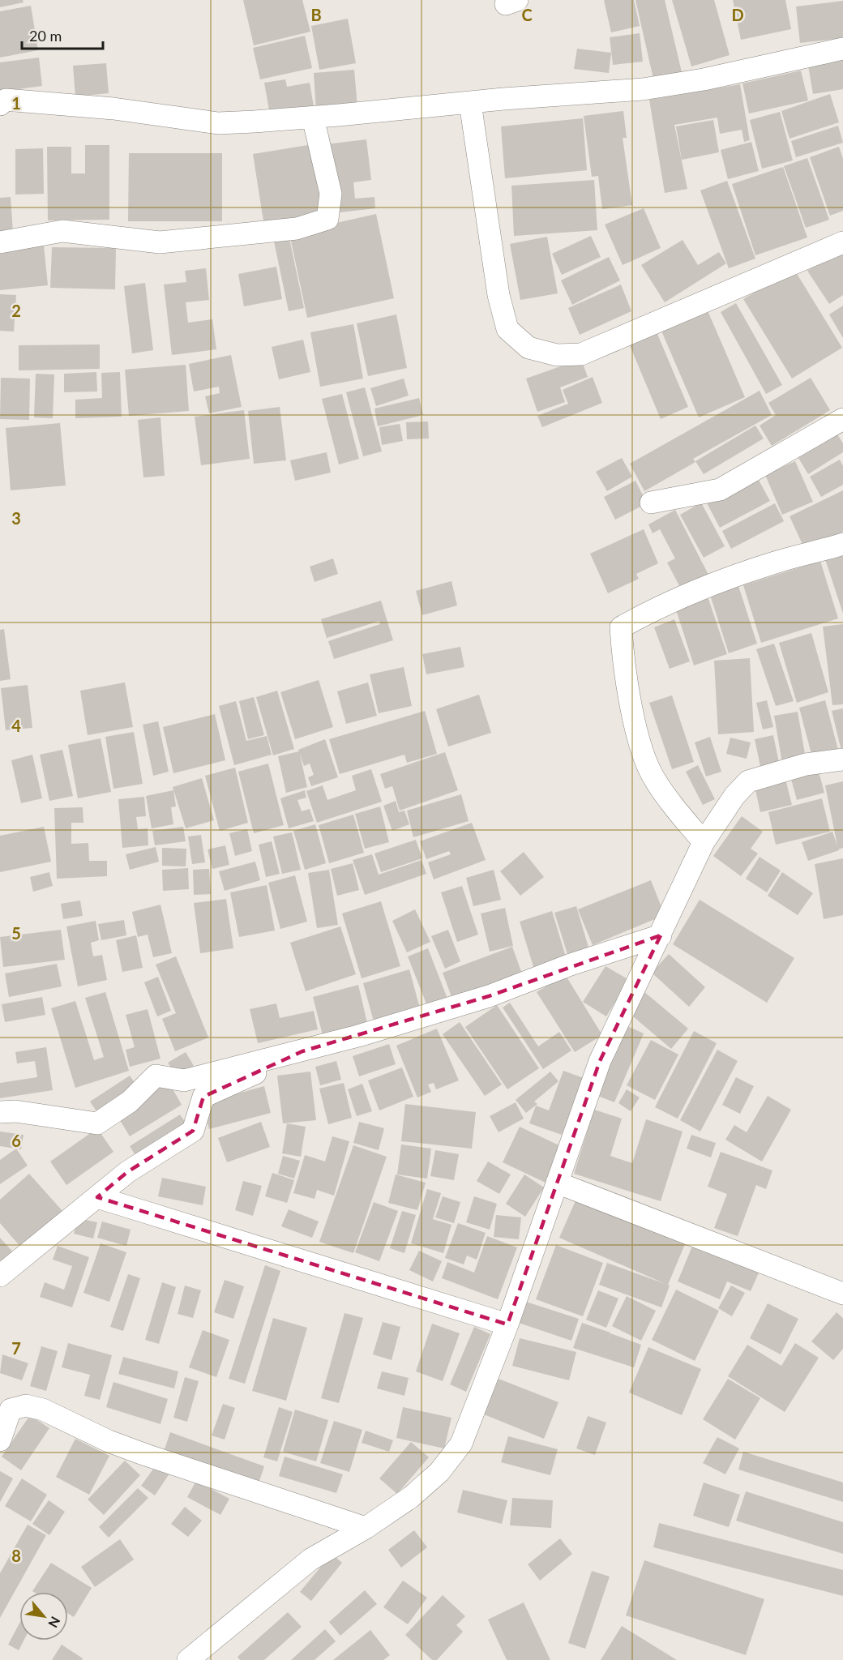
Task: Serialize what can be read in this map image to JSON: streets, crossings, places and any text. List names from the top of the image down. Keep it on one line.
{"scale_bar":"20 m","north":"bottom right","grid":{"columns":["B","C","D"],"rows":["1","2","3","4","5","6","7","8"]}}
